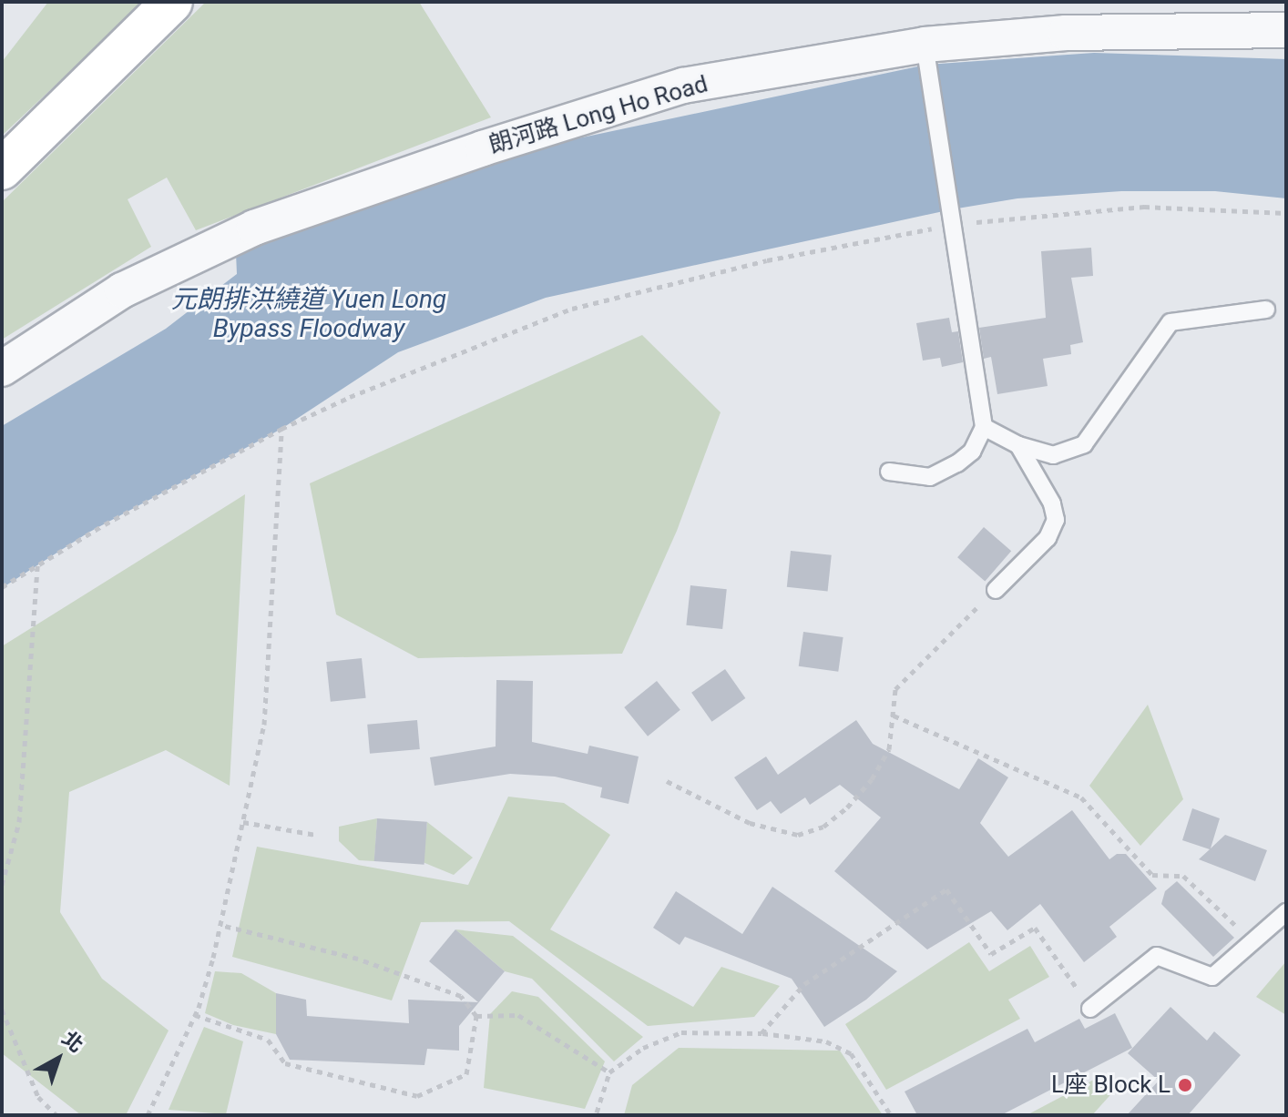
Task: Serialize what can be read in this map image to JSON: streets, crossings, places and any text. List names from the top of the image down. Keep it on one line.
{"streets":{"street":["朗河路 Long Ho Road"]},"water":["元朗排洪繞道 Yuen Long Bypass Floodway"],"places":["L座 Block L"],"north":"top right"}
